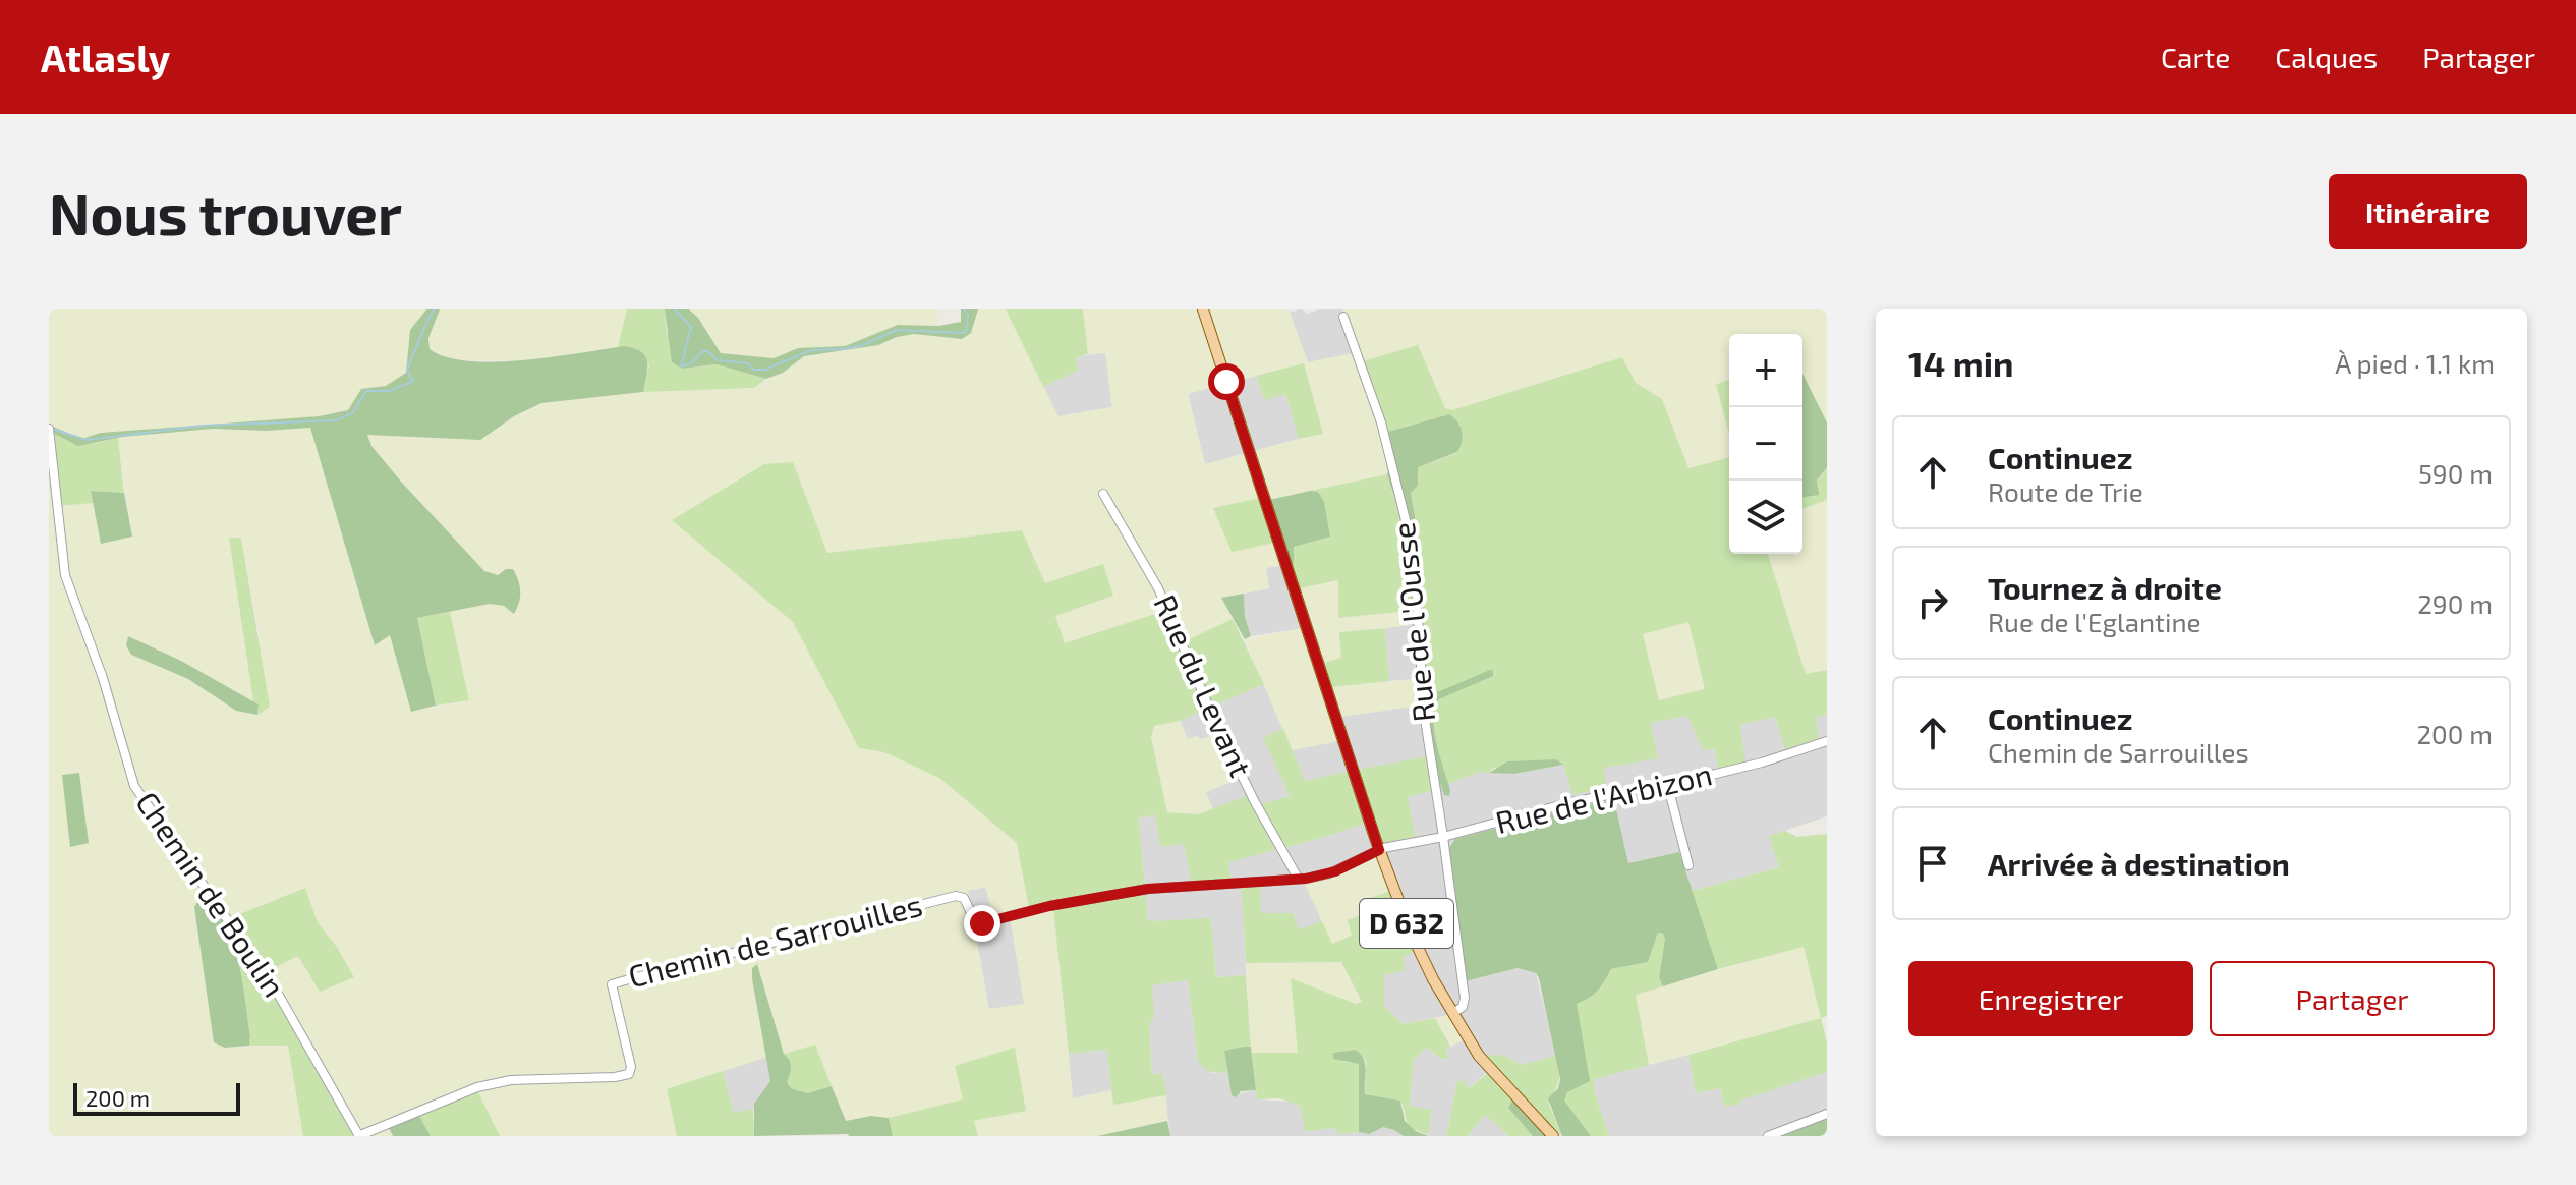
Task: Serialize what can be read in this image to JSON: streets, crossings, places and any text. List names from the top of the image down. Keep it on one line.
{"streets":{"main road":["D 632"],"street":["Rue de l'Ousse","Rue du Levant","Rue de l'Arbizon","Chemin de Boulin","Chemin de Sarrouilles"]},"crossings":[["Rue de l'Ousse","Rue de l'Arbizon"],["Rue de l'Ousse","D 632"],["Rue du Levant","Rue de l'Arbizon"],["Rue de l'Arbizon","D 632"],["Rue de l'Arbizon","Chemin de Sarrouilles"],["Chemin de Boulin","Chemin de Sarrouilles"]],"scale_bar":"200 m","page":{"header":"Atlasly","nav":["Carte","Calques","Partager"],"buttons":["Itinéraire",["Enregistrer","Partager"]],"title":"Nous trouver","heading":["14 min","À pied · 1.1 km"],"map_buttons":["+","−"],"list":[["Continuez","Route de Trie","590 m"],["Tournez à droite","Rue de l'Eglantine","290 m"],["Continuez","Chemin de Sarrouilles","200 m"],"Arrivée à destination"],"scale":"200 m"}}
